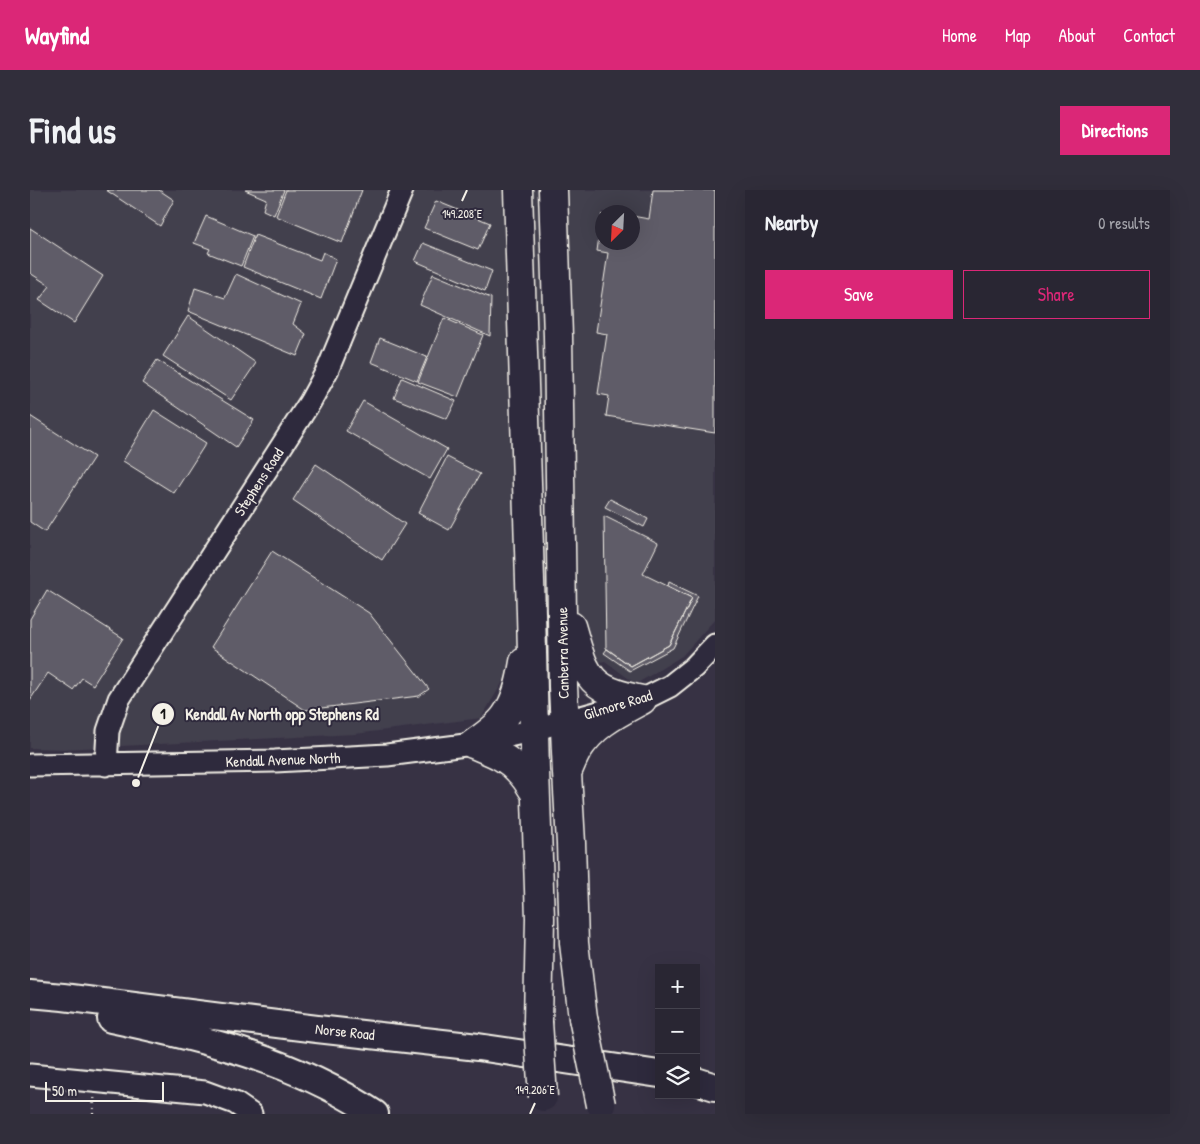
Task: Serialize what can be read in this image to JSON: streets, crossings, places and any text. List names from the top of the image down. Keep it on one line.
{"streets":{"highway":["Canberra Avenue"],"main road":["Norse Road"],"street":["Stephens Road","Gilmore Road","Kendall Avenue North"]},"crossings":[["Stephens Road","Kendall Avenue North"],["Canberra Avenue","Gilmore Road"],["Canberra Avenue","Kendall Avenue North"],["Gilmore Road","Kendall Avenue North"]],"places":["Kendall Av North opp Stephens Rd"],"scale_bar":"50 m","north":"bottom left","page":{"header":"Wayfind","nav":["Home","Map","About","Contact"],"buttons":["Directions",["Save","Share"]],"title":"Find us","heading":["Nearby","0 results"],"map_buttons":["+","−"],"scale":"50 m"},"coordinates":["149.208°E","149.206°E"]}
